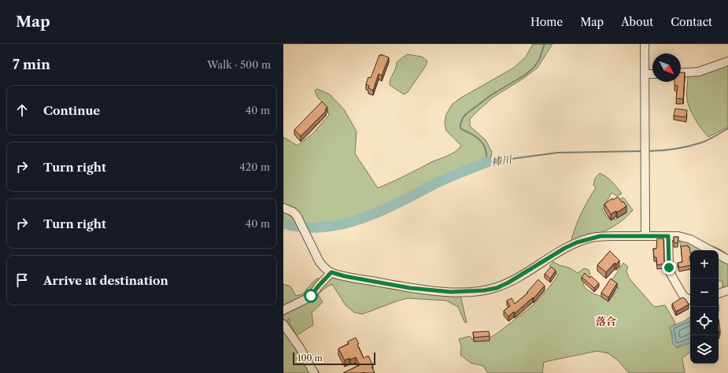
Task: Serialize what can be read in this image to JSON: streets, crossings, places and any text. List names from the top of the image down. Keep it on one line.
{"districts":["落合"],"water":["棒川"],"scale_bar":"100 m","north":"bottom right","page":{"header":"Map","nav":["Home","Map","About","Contact"],"heading":["7 min","Walk · 500 m"],"list":[["Continue","40 m"],["Turn right","420 m"],["Turn right","40 m"],"Arrive at destination"],"map_buttons":["+","−"],"scale":"100 m"}}
